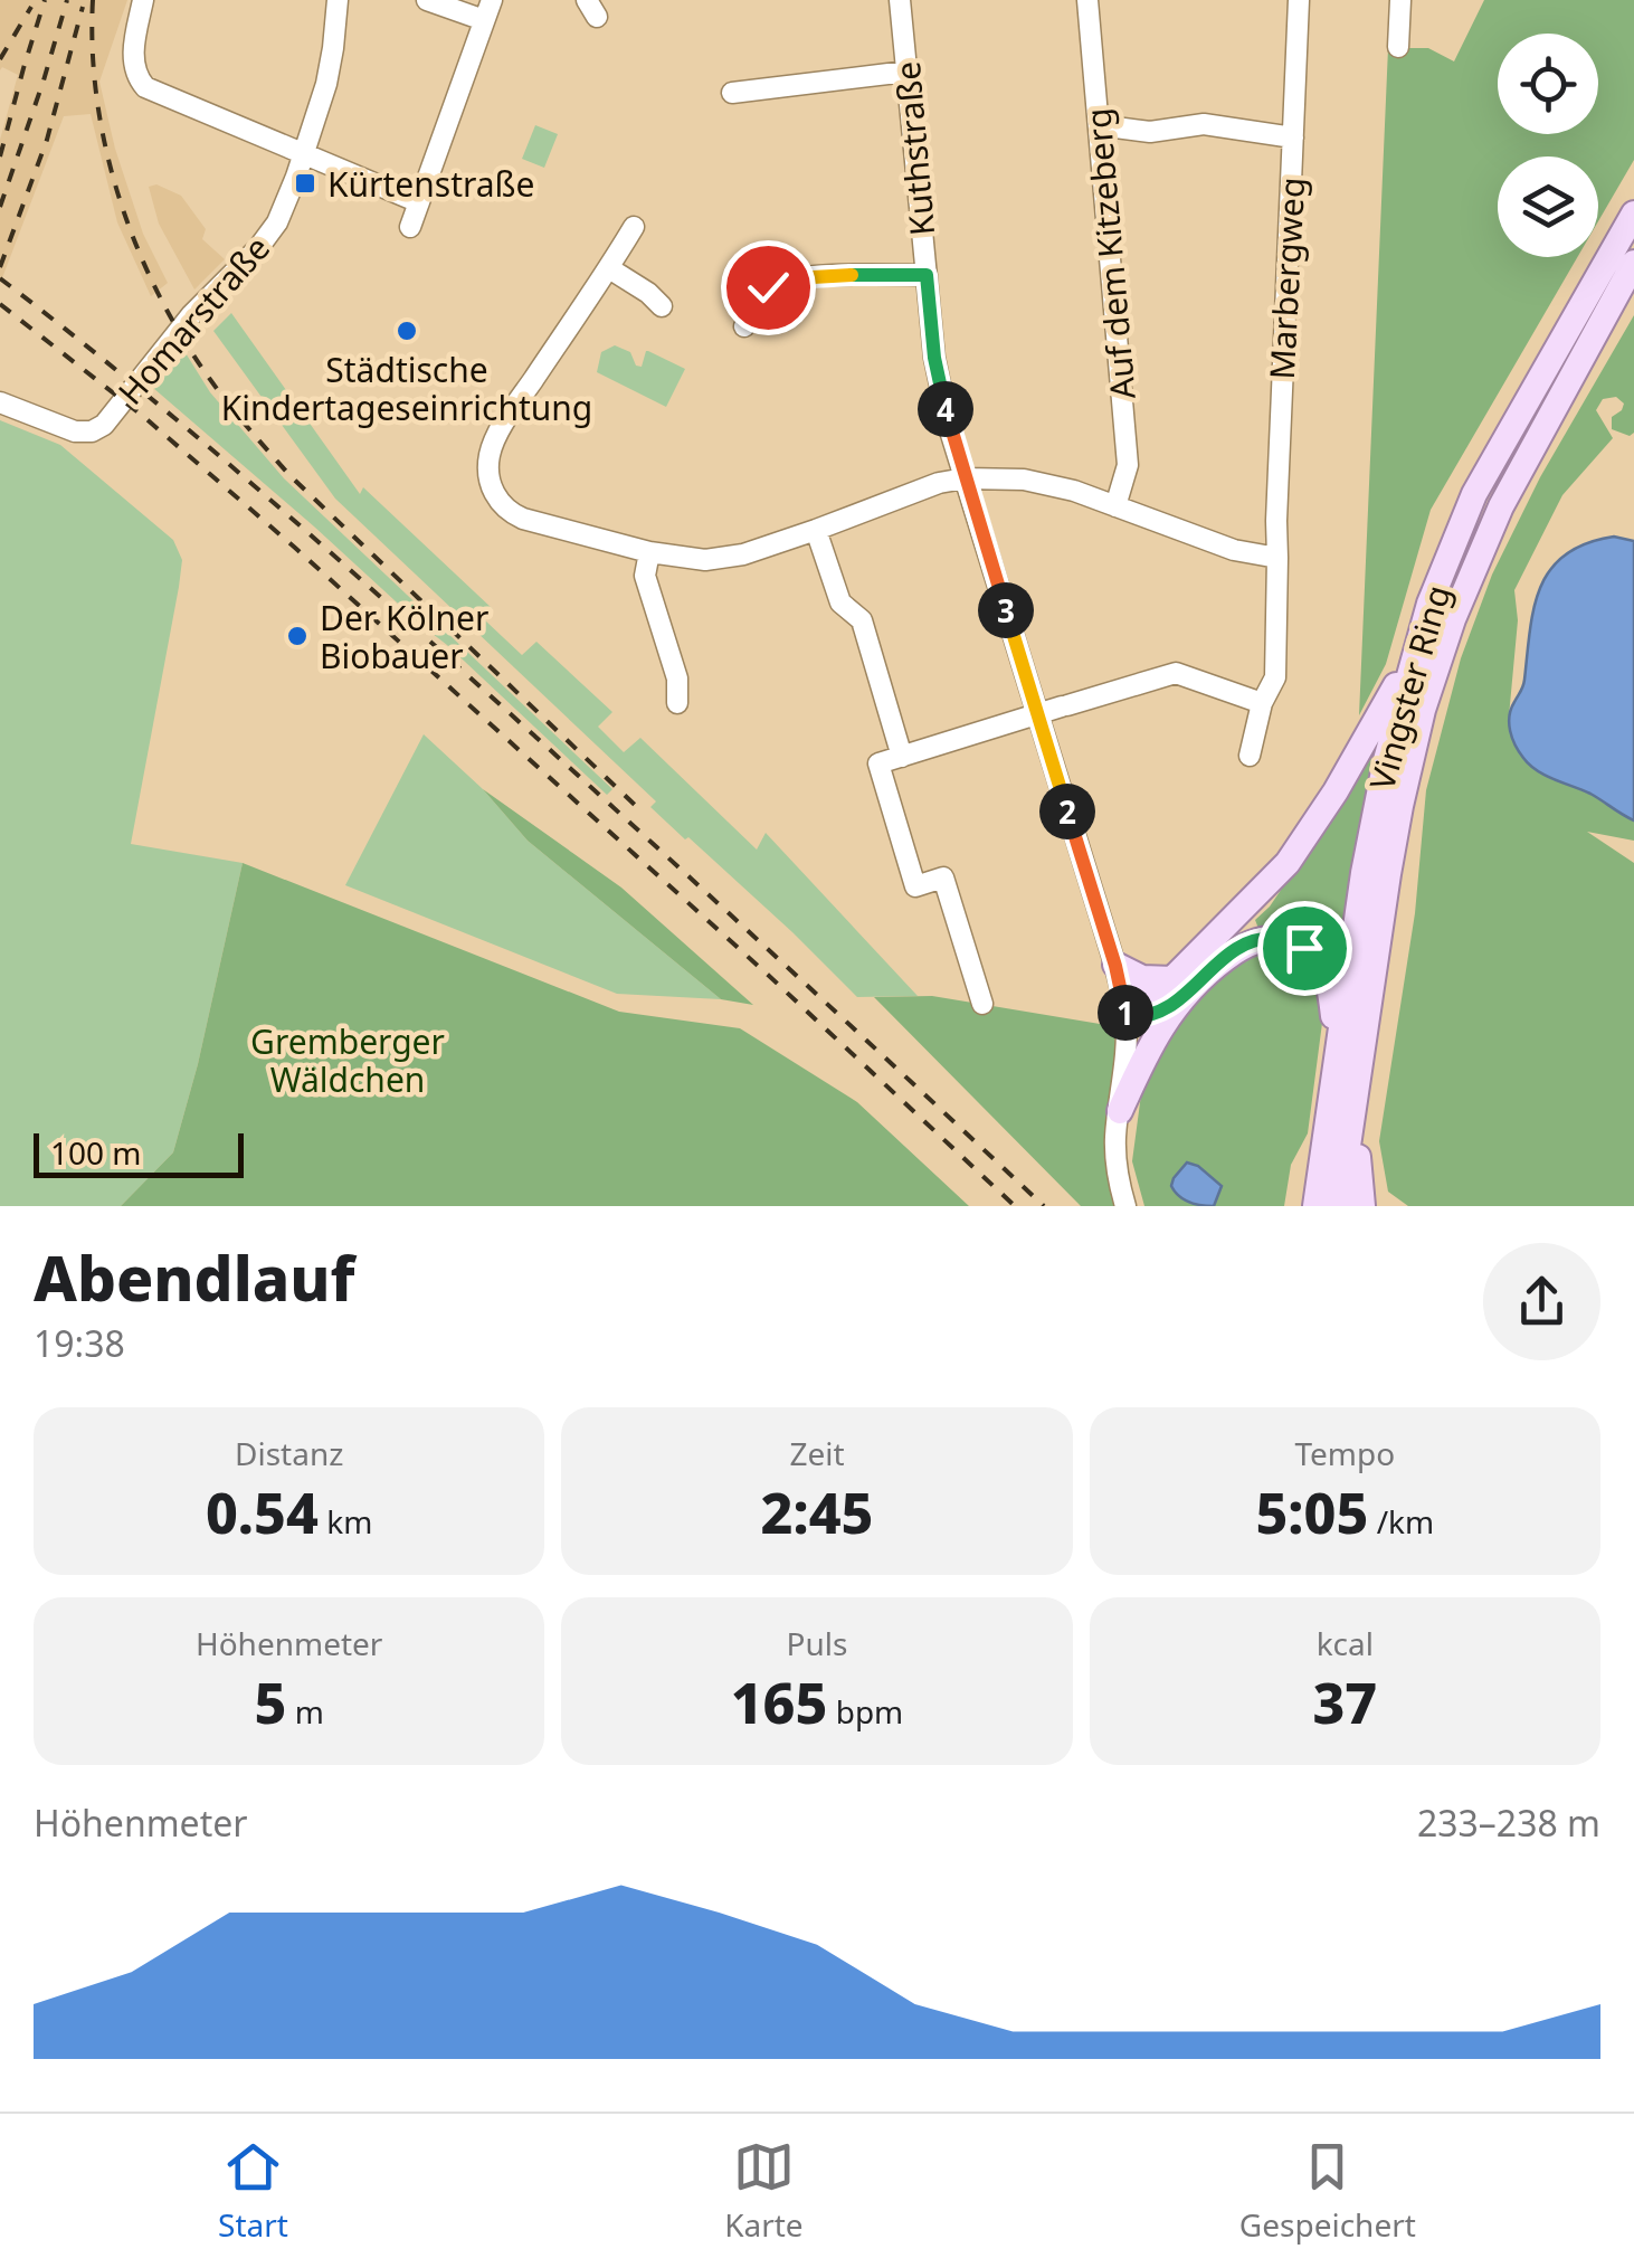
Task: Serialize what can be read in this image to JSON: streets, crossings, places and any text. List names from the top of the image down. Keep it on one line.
{"streets":{"main road":["Vingster Ring"],"street":["Kuthstraße","Auf dem Kitzeberg","Marbergweg","Homarstraße"]},"parks":["Gremberger Wäldchen"],"places":{"transit":["Kürtenstraße"],"other":["Städtische Kindertageseinrichtung","Der Kölner Biobauer"]},"scale_bar":"100 m","page":{"pins":["4","3","2","1"],"scale":"100 m","heading":["Abendlauf","19:38"],"stats":[["Distanz","0.54 km"],["Zeit","2:45"],["Tempo","5:05 /km"],["Höhenmeter","5 m"],["Puls","165 bpm"],["kcal","37"]],"chart":["Höhenmeter","233–238 m"],"tabs":["Start","Karte","Gespeichert"]}}
